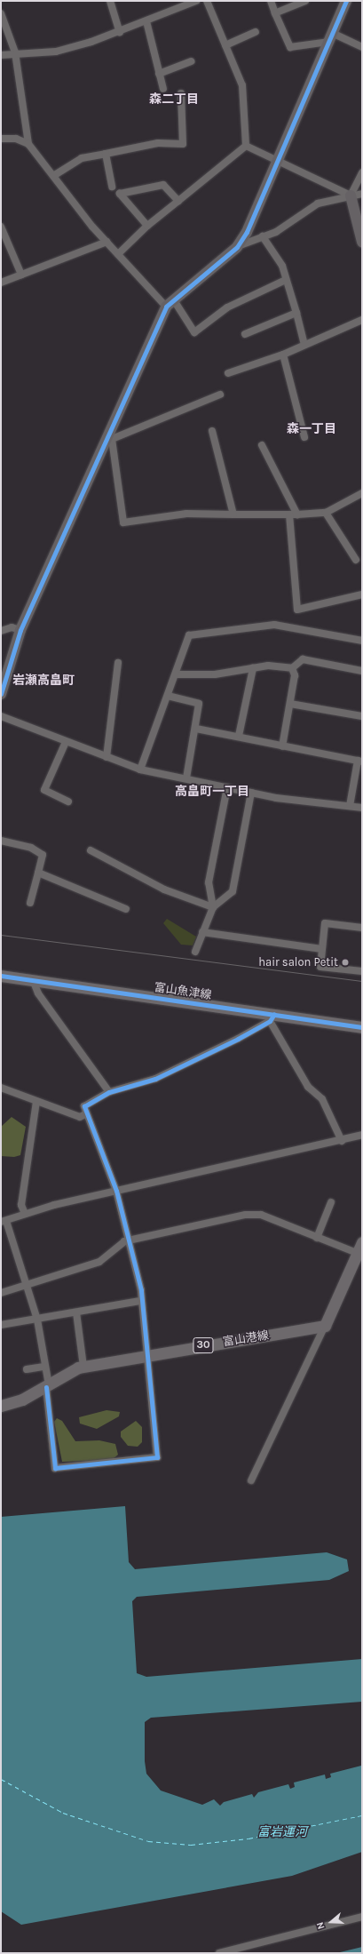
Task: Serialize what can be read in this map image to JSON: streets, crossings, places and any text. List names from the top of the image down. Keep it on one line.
{"streets":{"main road":["富山魚津線","富山港線","30"]},"districts":["森二丁目","森一丁目","岩瀬高畠町","高畠町一丁目"],"water":["富岩運河"],"places":["hair salon Petit"],"north":"left"}
